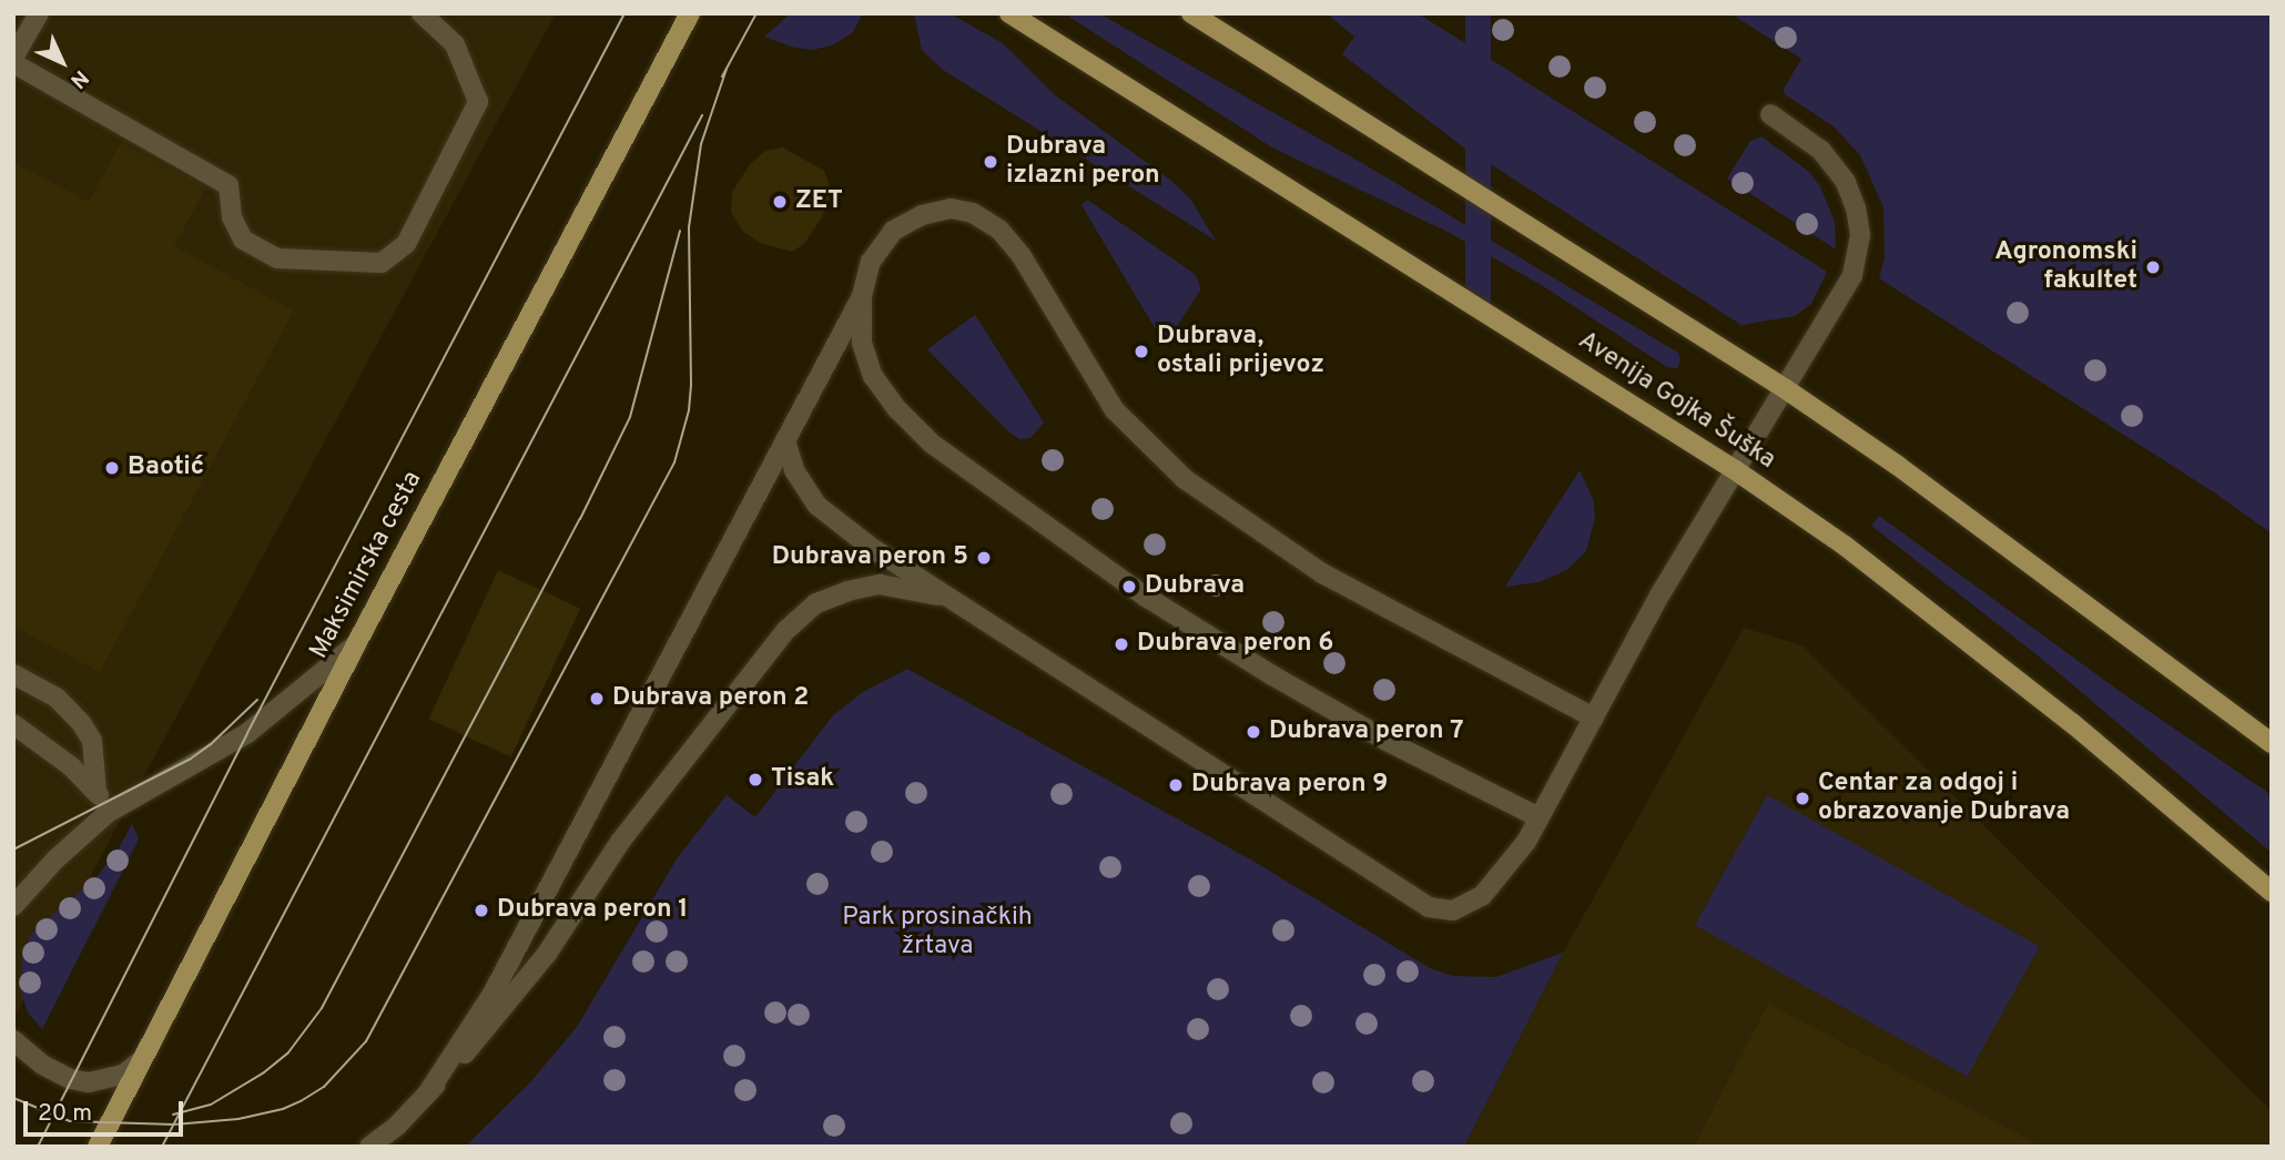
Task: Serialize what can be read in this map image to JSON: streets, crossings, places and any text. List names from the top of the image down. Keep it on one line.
{"streets":{"main road":["Avenija Gojka Šuška","Maksimirska cesta"]},"parks":["Park prosinačkih žrtava"],"places":["Dubrava izlazni peron","ZET","Agronomski fakultet","Dubrava, ostali prijevoz","Baotić","Dubrava peron 5","Dubrava","Dubrava peron 6","Dubrava peron 2","Dubrava peron 7","Tisak","Dubrava peron 9","Centar za odgoj i obrazovanje Dubrava","Dubrava peron 1"],"scale_bar":"20 m","north":"bottom right"}
